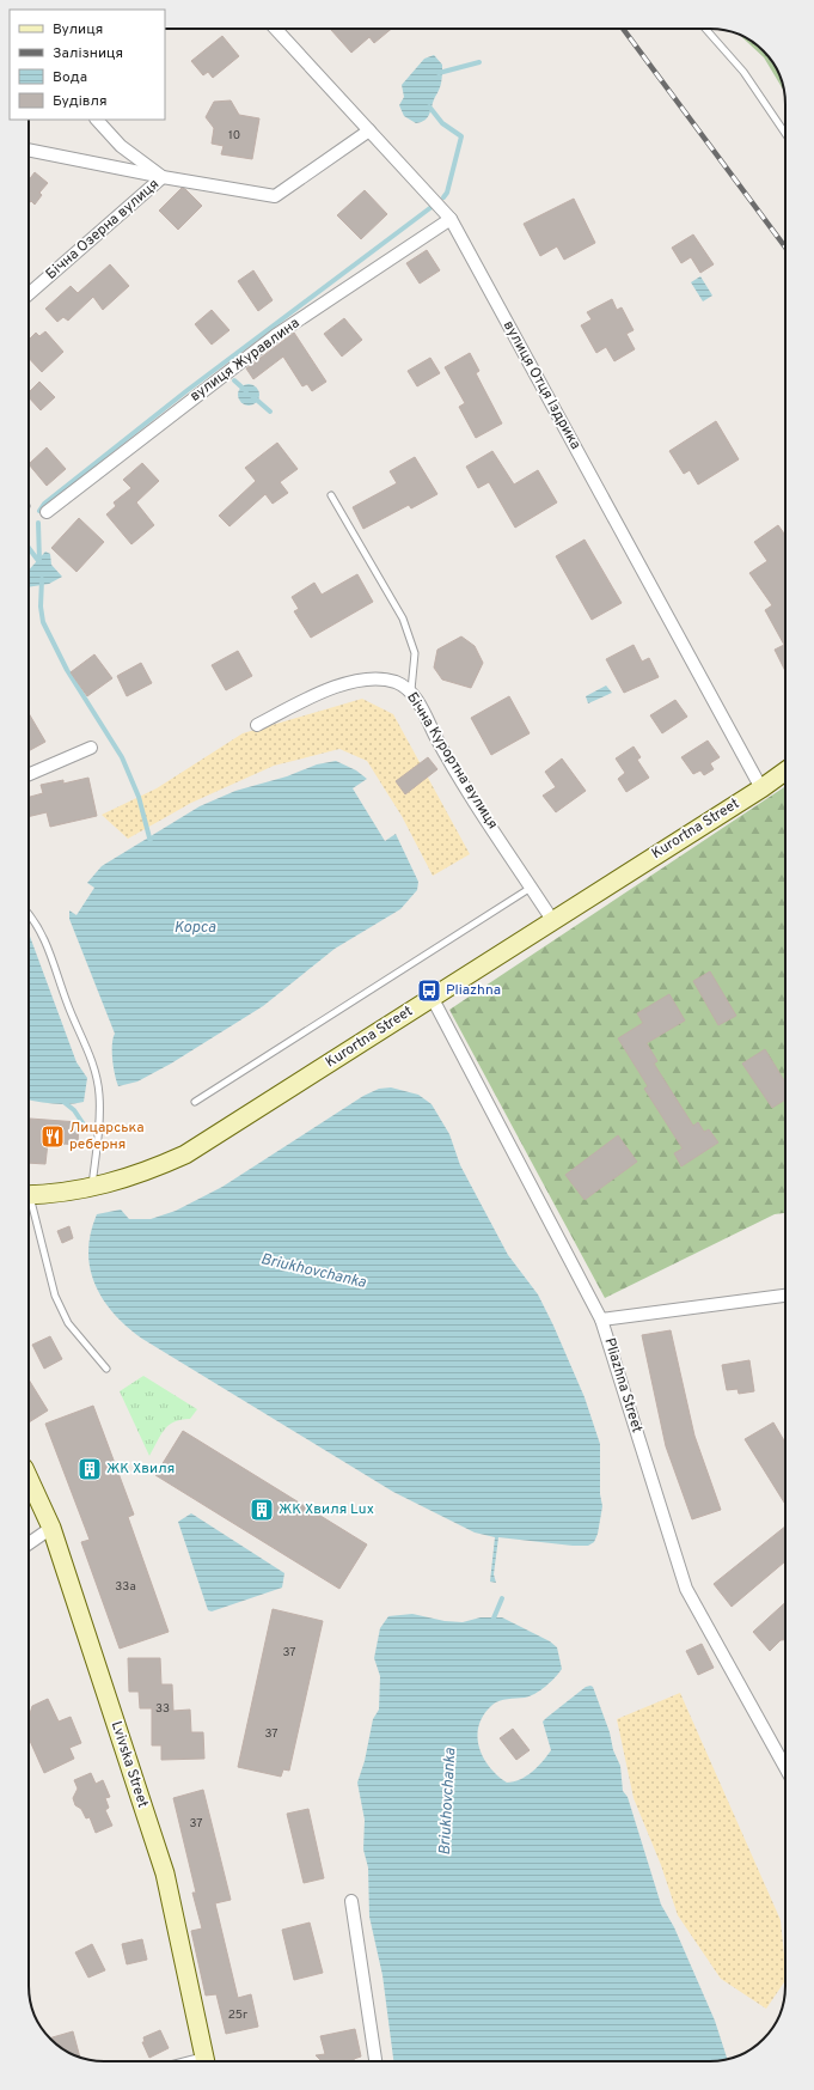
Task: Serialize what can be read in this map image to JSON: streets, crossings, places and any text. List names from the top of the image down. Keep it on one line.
{"streets":{"main road":["Kurortna Street","Lvivska Street"],"street":["Бічна Озерна вулиця","вулиця Журавлина","вулиця Отця Іздрика","Бічна Курортна вулиця","Pliazhna Street"]},"crossings":[["вулиця Журавлина","вулиця Отця Іздрика"],["вулиця Отця Іздрика","Kurortna Street"],["Бічна Курортна вулиця","Kurortna Street"],["Kurortna Street","Pliazhna Street"]],"water":["Корса","Briukhovchanka"],"places":{"bus stop":["Pliazhna"],"restaurant":["Лицарська реберня"],"building":["ЖК Хвиля","ЖК Хвиля Lux"]},"house_numbers":["10","33а","37","33","37","37","25г"],"legend":["Вулиця","Залізниця","Вода","Будівля"]}
